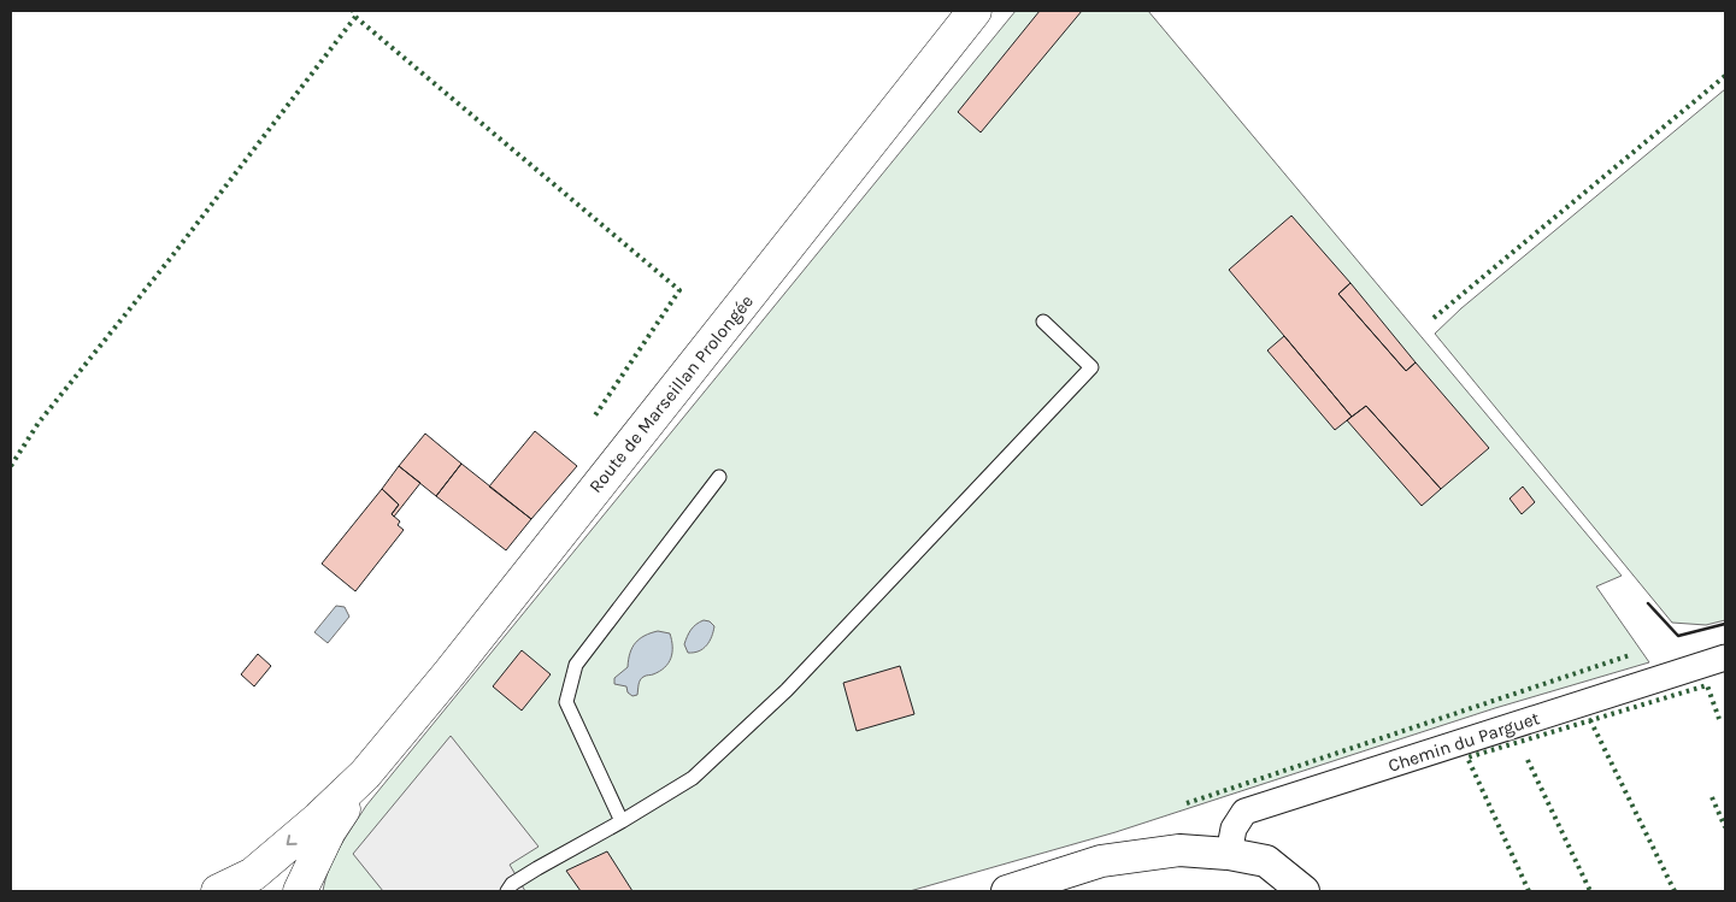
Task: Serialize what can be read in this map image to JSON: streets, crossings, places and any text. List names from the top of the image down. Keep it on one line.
{"streets":{"main road":["Route de Marseillan Prolongée"],"street":["Chemin du Parguet"]}}
